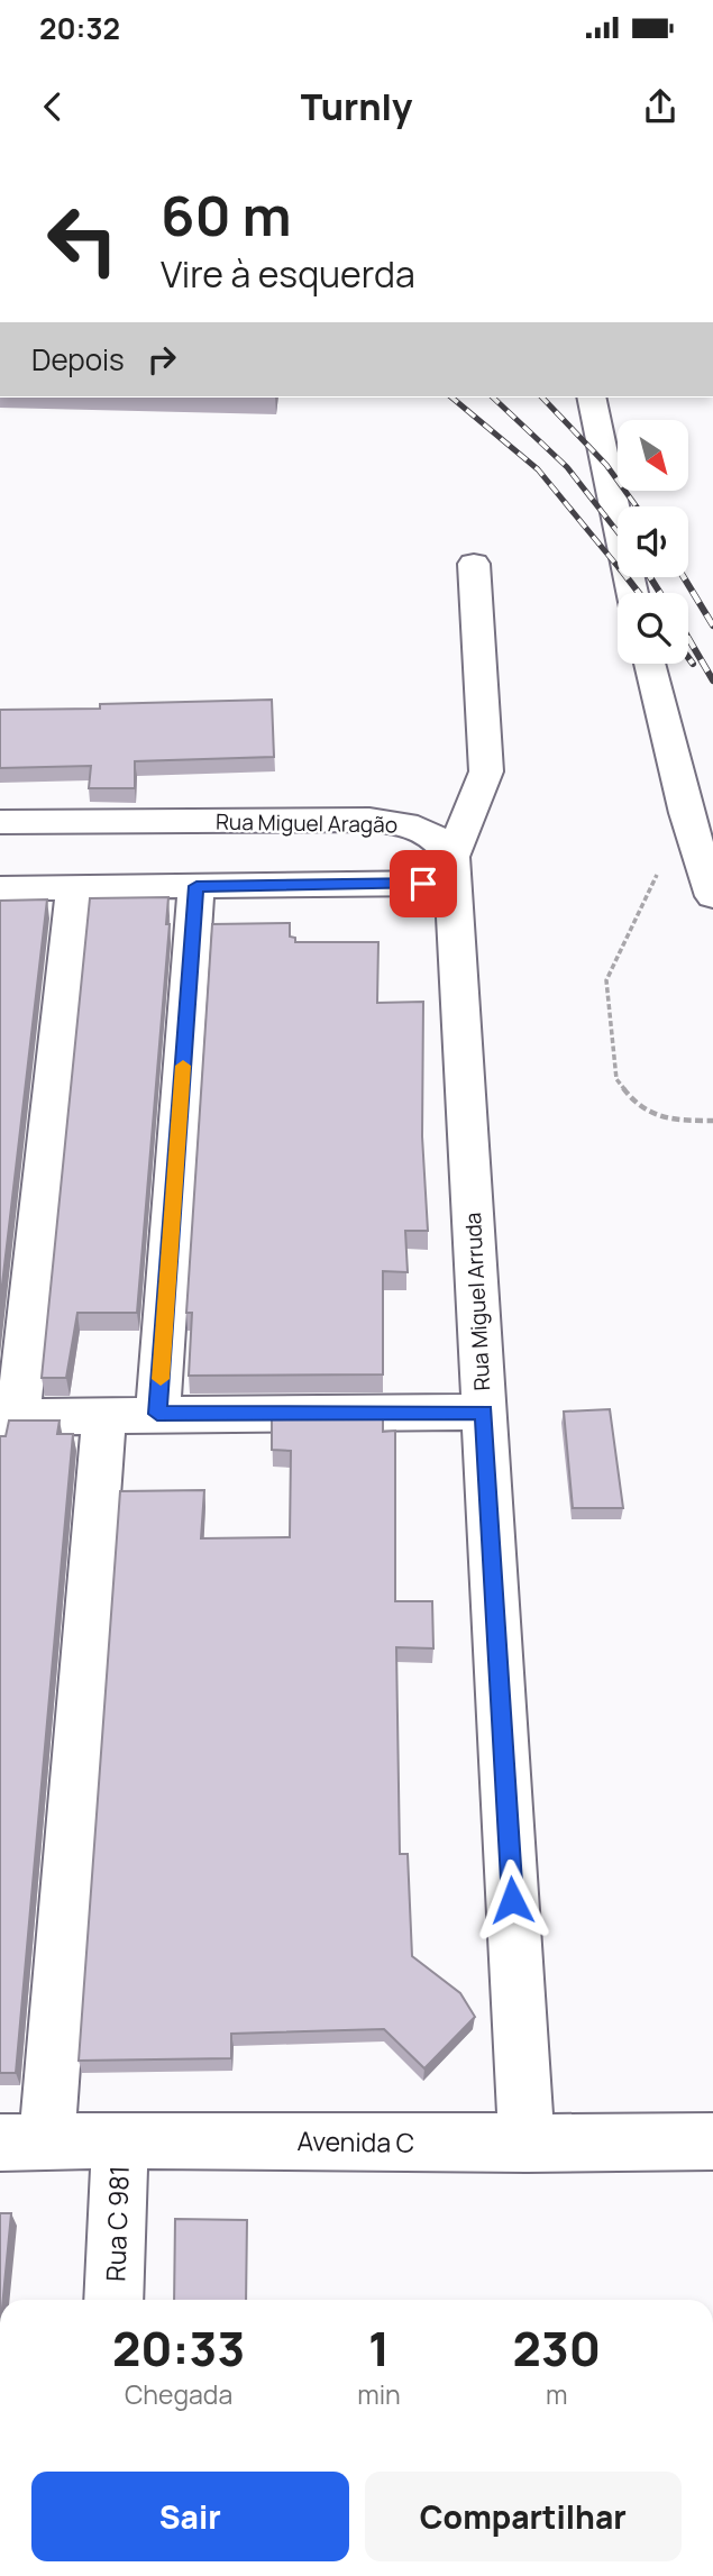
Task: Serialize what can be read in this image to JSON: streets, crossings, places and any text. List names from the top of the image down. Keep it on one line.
{"streets":{"street":["Rua Miguel Aragão","Rua Miguel Arruda","Avenida C","Rua C 981"]},"crossings":[["Rua Miguel Aragão","Rua Miguel Arruda"],["Rua Miguel Arruda","Avenida C"],["Avenida C","Rua C 981"]],"north":"bottom right","page":{"status":"20:32","header":"Turnly","turn":["60 m","Vire à esquerda"],"then":"Depois","eta":["20:33","Chegada","1","min","230","m"],"buttons":["Sair","Compartilhar"]}}
